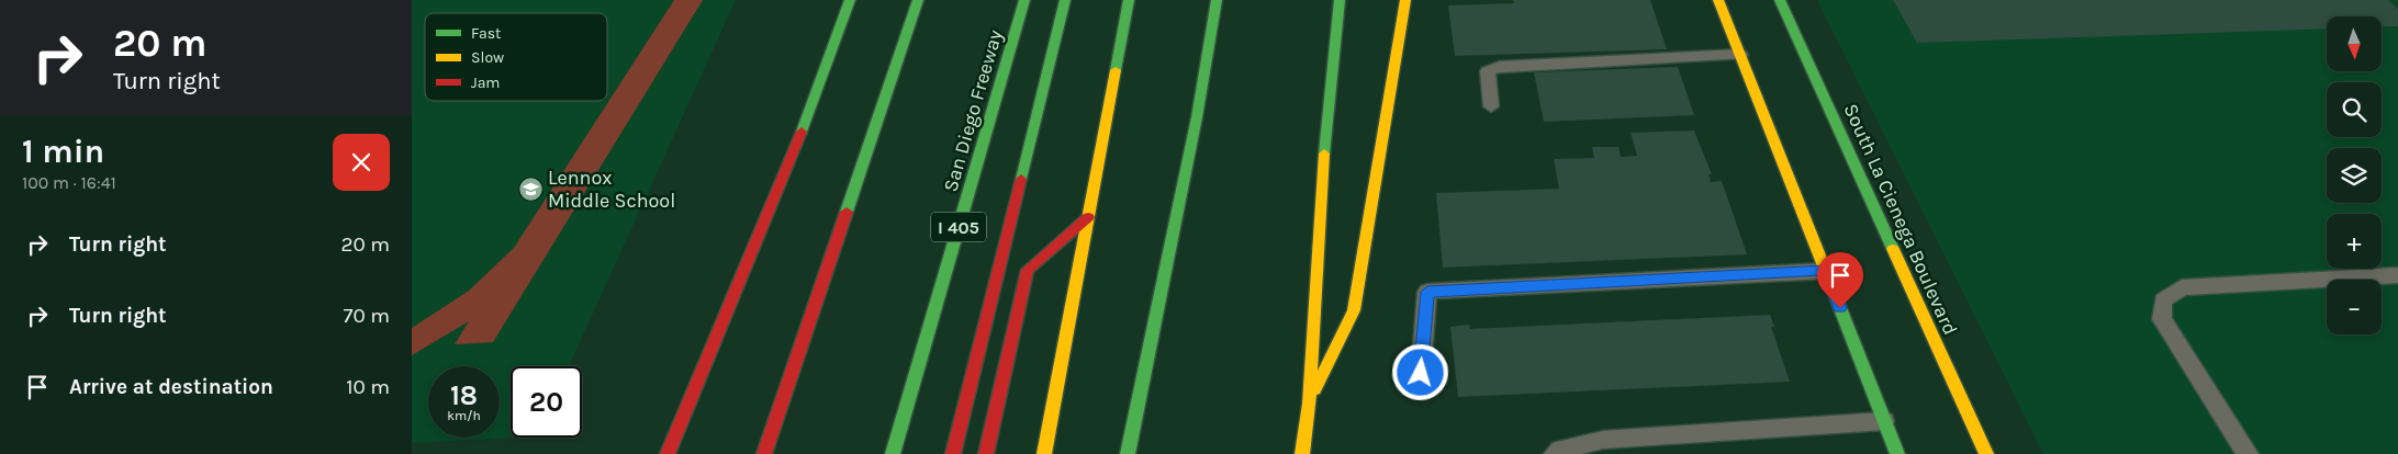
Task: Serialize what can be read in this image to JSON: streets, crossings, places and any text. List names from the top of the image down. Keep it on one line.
{"streets":{"main road":["San Diego Freeway","South La Cienega Boulevard","I 405"]},"places":{"school or university":["Lennox Middle School"]},"legend":["Fast","Slow","Jam"],"north":"bottom","page":{"turn":["20 m","Turn right"],"map_buttons":["+","−"],"heading":["1 min","100 m · 16:41"],"list":[{"name":"Turn right","value":"20 m"},{"name":"Turn right","value":"70 m"},{"name":"Arrive at destination","value":"10 m"}],"speed":"18 km/h","limit":"20"}}
